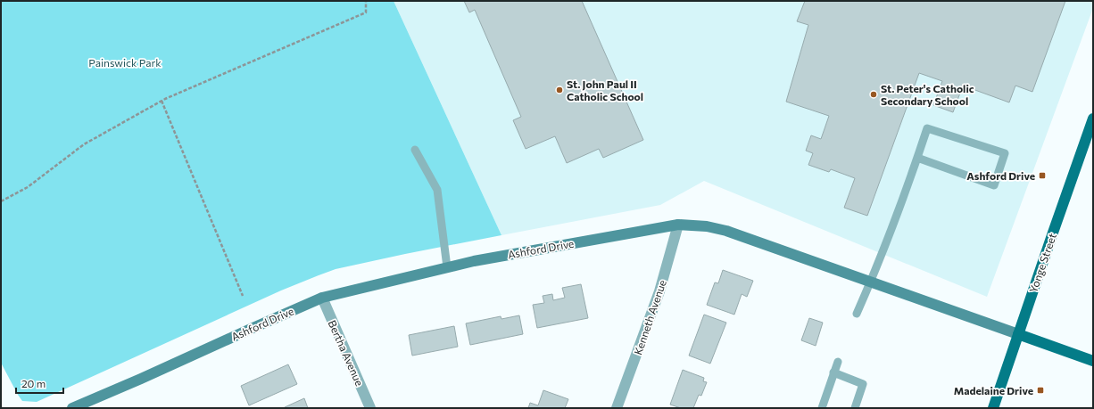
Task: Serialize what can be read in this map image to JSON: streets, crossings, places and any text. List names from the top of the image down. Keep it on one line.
{"streets":{"main road":["Ashford Drive","Yonge Street"],"street":["Kenneth Avenue","Bertha Avenue"]},"crossings":[["Ashford Drive","Yonge Street"],["Ashford Drive","Kenneth Avenue"],["Ashford Drive","Bertha Avenue"]],"parks":["Painswick Park"],"places":{"other":["St. John Paul II Catholic School","St. Peter's Catholic Secondary School"],"transit":["Ashford Drive","Madelaine Drive"]},"scale_bar":"20 m"}
